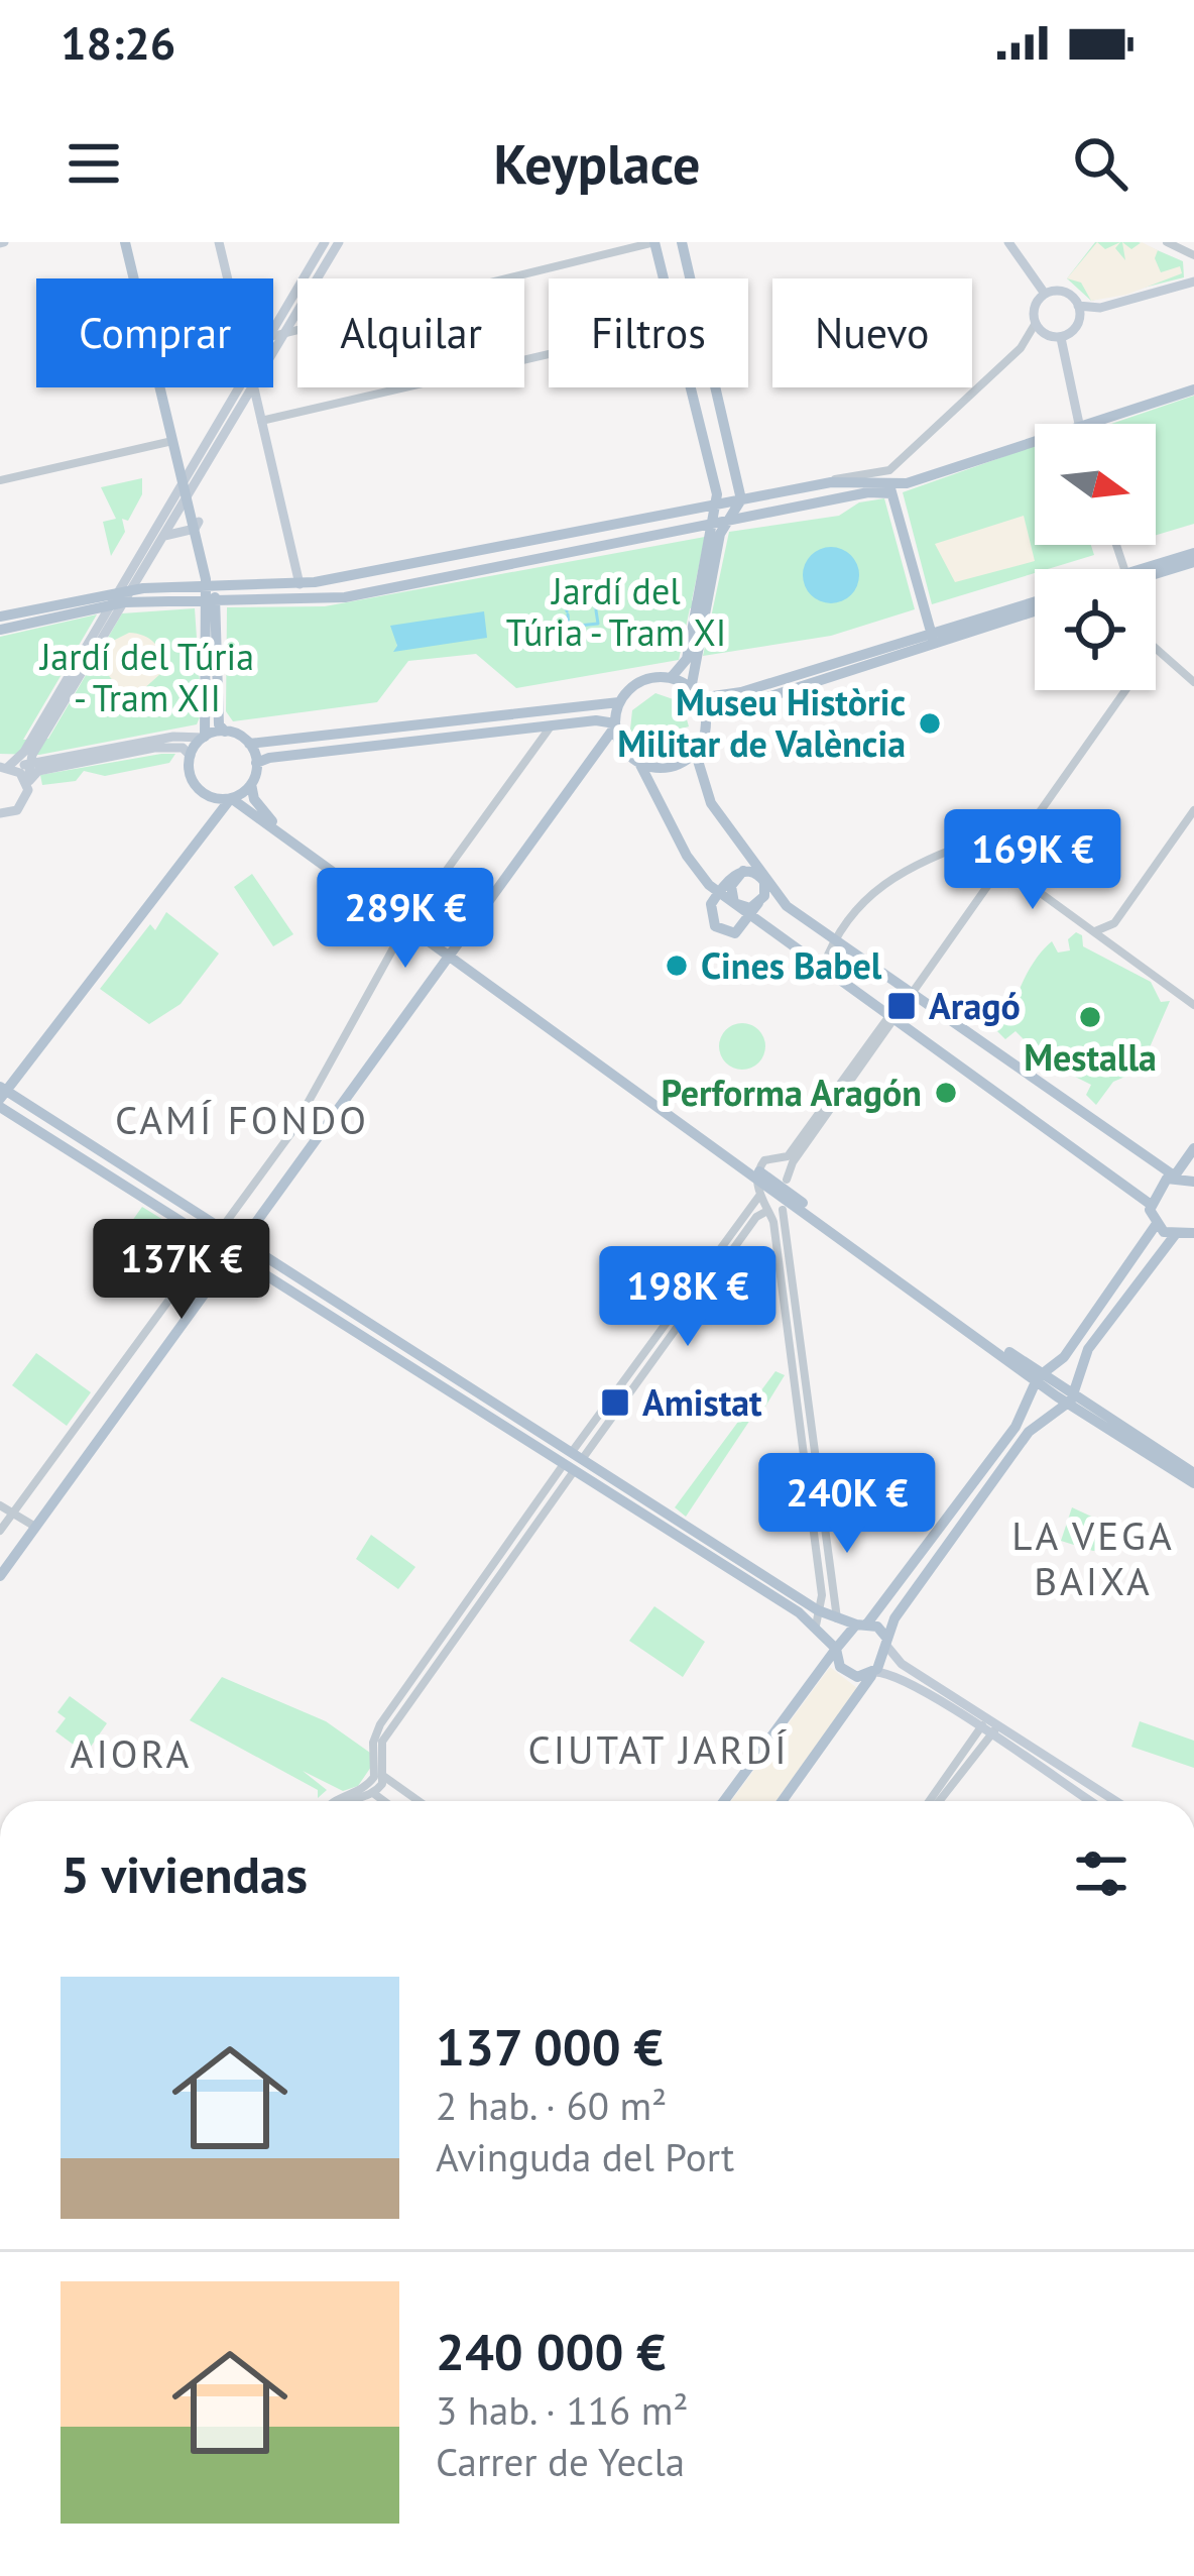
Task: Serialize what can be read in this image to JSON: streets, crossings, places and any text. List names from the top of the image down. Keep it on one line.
{"districts":["CAMÍ FONDO","LA VEGA BAIXA","CIUTAT JARDÍ","AIORA"],"parks":["Jardí del Túria - Tram XI","Jardí del Túria - Tram XII"],"places":{"other":["Museu Històric Militar de València","Cines Babel","Mestalla","Performa Aragón"],"transit":["Aragó","Amistat"]},"north":"right","page":{"status":"18:26","header":"Keyplace","chip":["Comprar","Alquilar","Filtros","Nuevo"],"price":["169K €","289K €","137K €","198K €","240K €"],"heading":"5 viviendas","list":[{"name":"137 000 €","note":"2 hab. · 60 m² · Avinguda del Port"},{"name":"240 000 €","note":"3 hab. · 116 m² · Carrer de Yecla"}]}}
